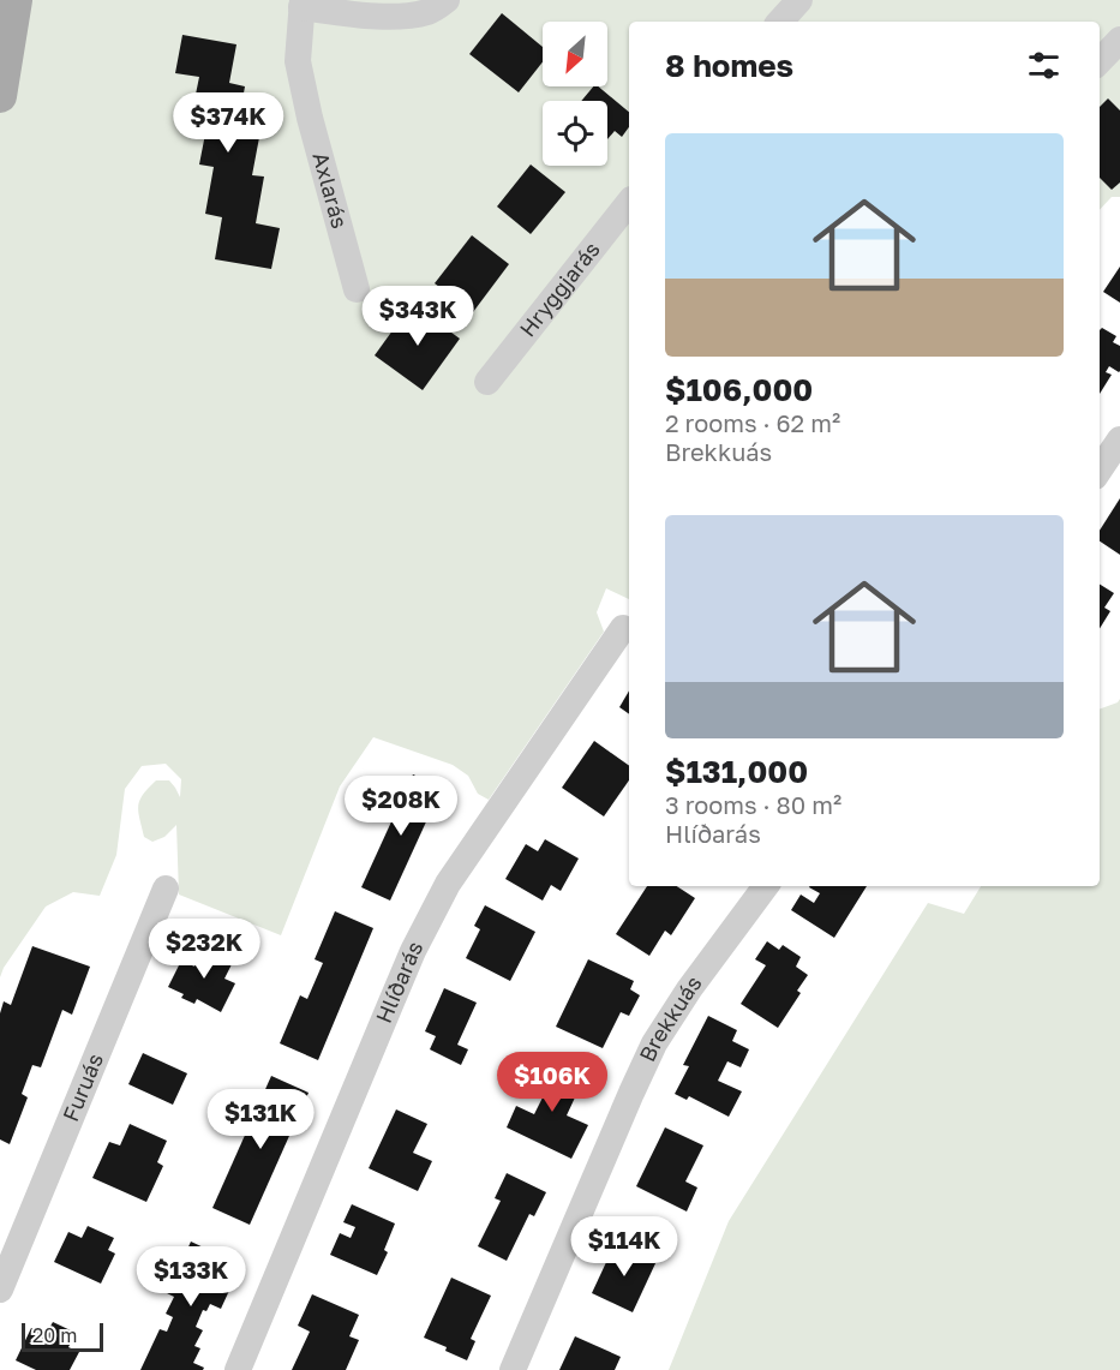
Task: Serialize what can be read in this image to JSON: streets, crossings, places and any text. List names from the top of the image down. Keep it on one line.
{"streets":{"street":["Axlarás","Hryggjarás","Hlíðarás","Brekkuás","Furuás"]},"scale_bar":"20 m","north":"bottom left","page":{"heading":"8 homes","price":["$374K","$343K","$208K","$232K","$106K","$131K","$114K","$133K"],"list":[{"name":"$106,000","note":"2 rooms · 62 m² · Brekkuás"},{"name":"$131,000","note":"3 rooms · 80 m² · Hlíðarás"}],"scale":"20 m"}}
